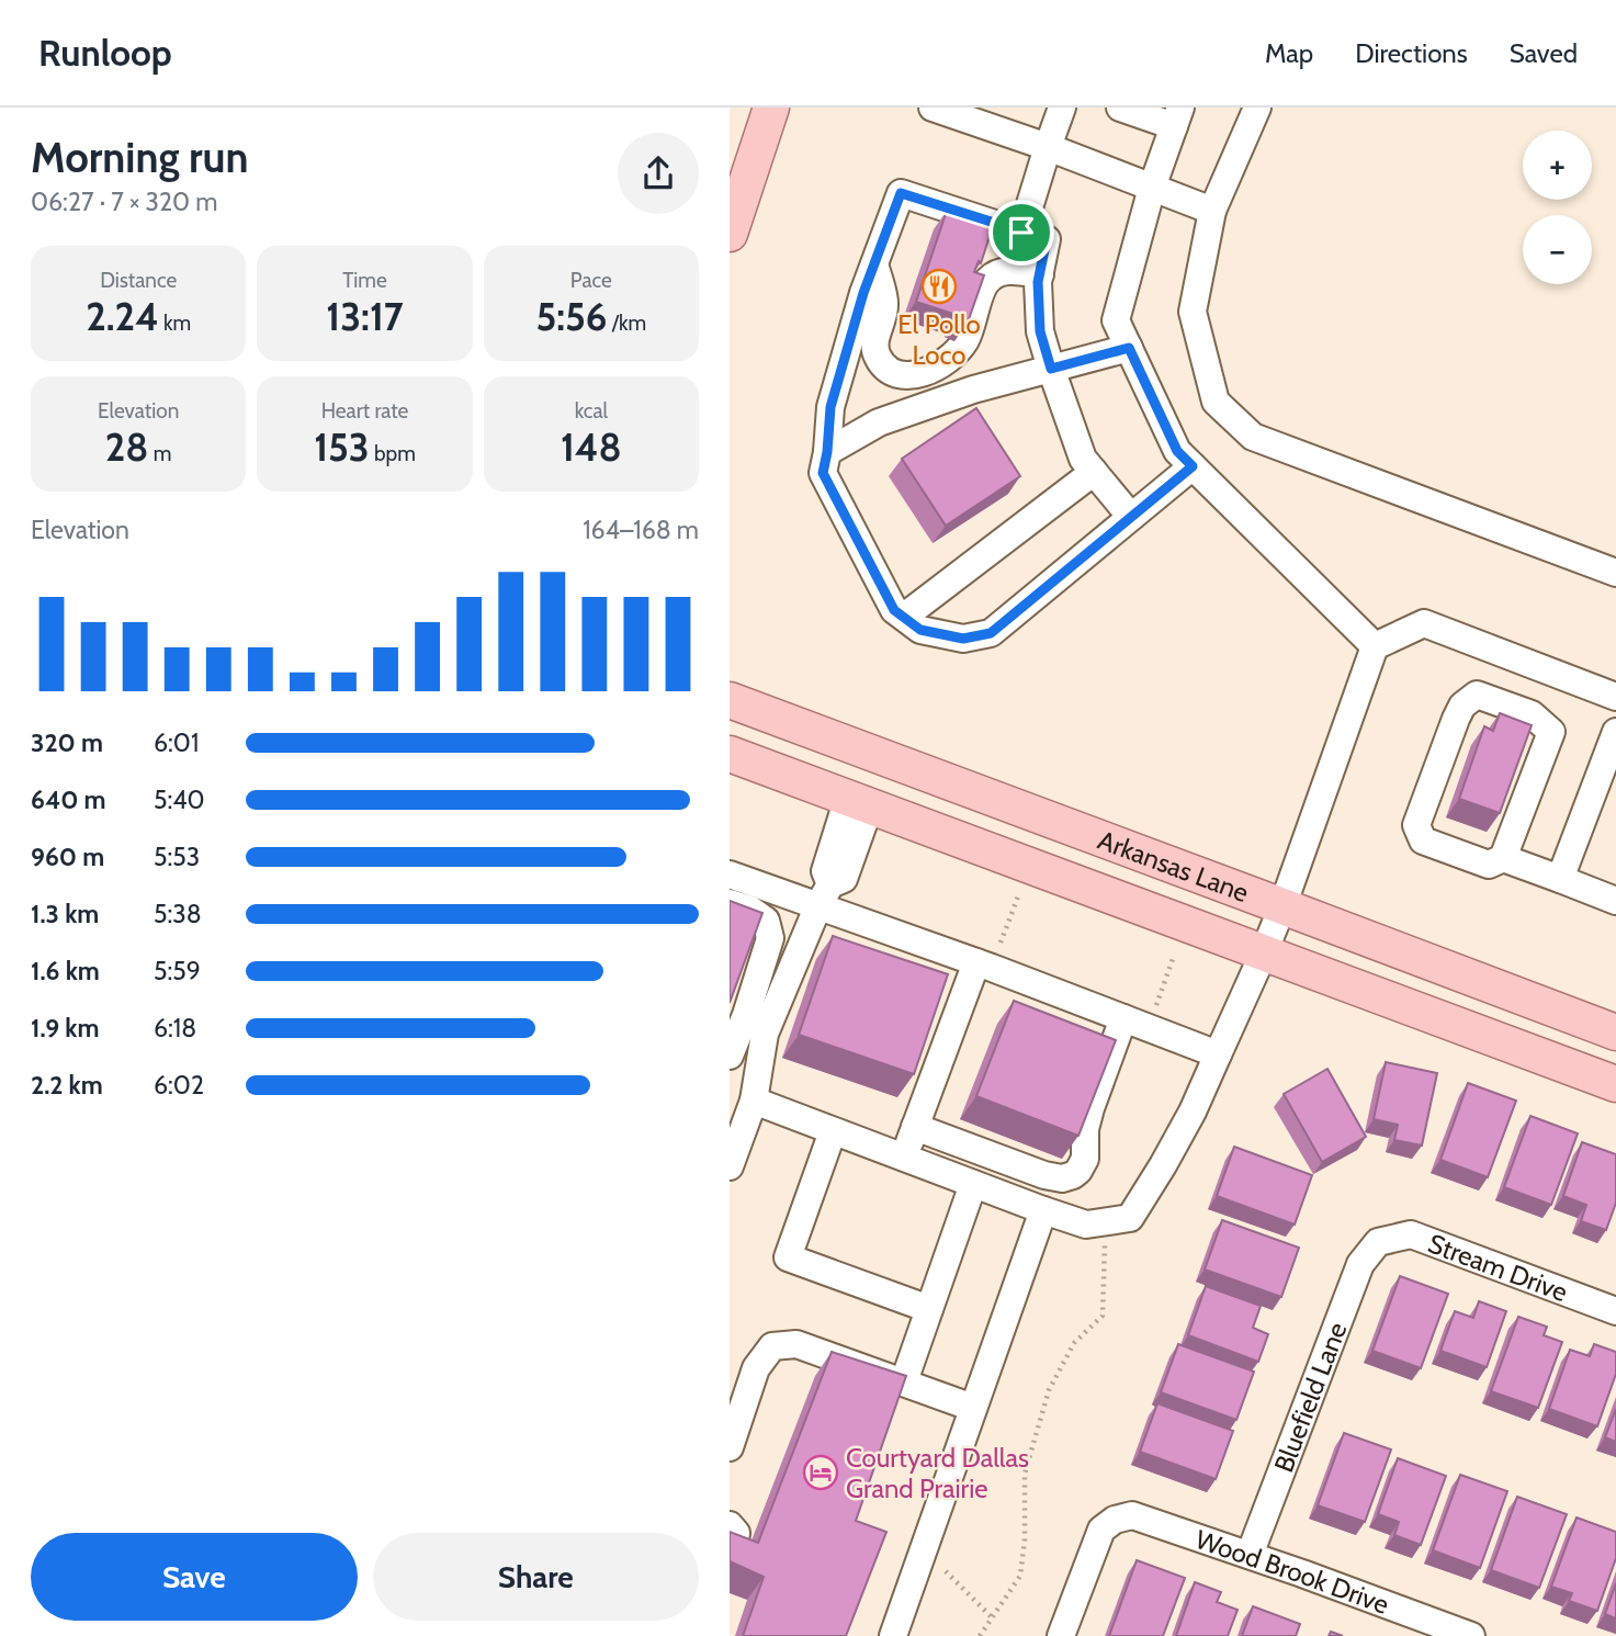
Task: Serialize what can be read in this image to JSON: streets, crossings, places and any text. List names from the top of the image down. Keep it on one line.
{"streets":{"main road":["Arkansas Lane"],"street":["Stream Drive","Bluefield Lane","Wood Brook Drive"]},"crossings":[["Stream Drive","Bluefield Lane"],["Bluefield Lane","Wood Brook Drive"]],"places":{"restaurant":["El Pollo Loco"],"hotel":["Courtyard Dallas Grand Prairie"]},"page":{"header":"Runloop","nav":["Map","Directions","Saved"],"heading":["Morning run","06:27 · 7 × 320 m"],"map_buttons":["+","−"],"stats":[["Distance","2.24 km"],["Time","13:17"],["Pace","5:56 /km"],["Elevation","28 m"],["Heart rate","153 bpm"],["kcal","148"]],"chart":["Elevation","164–168 m"],"list":[{"name":"320 m","note":"6:01"},{"name":"640 m","note":"5:40"},{"name":"960 m","note":"5:53"},{"name":"1.3 km","note":"5:38"},{"name":"1.6 km","note":"5:59"},{"name":"1.9 km","note":"6:18"},{"name":"2.2 km","note":"6:02"}],"buttons":["Save","Share"]}}
